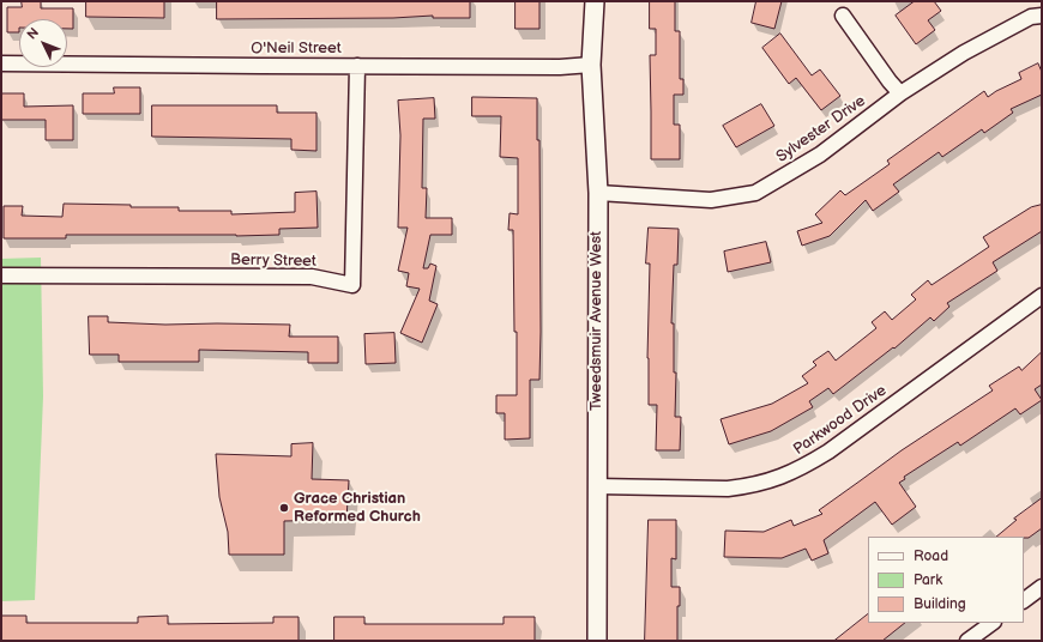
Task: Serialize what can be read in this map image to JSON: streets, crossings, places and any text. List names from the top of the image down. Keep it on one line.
{"streets":{"street":["O'Neil Street","Sylvester Drive","Berry Street","Tweedsmuir Avenue West","Parkwood Drive"]},"crossings":[["O'Neil Street","Berry Street"],["O'Neil Street","Tweedsmuir Avenue West"],["Sylvester Drive","Tweedsmuir Avenue West"],["Tweedsmuir Avenue West","Parkwood Drive"]],"places":["Grace Christian Reformed Church"],"legend":["Road","Park","Building"],"north":"top left"}
